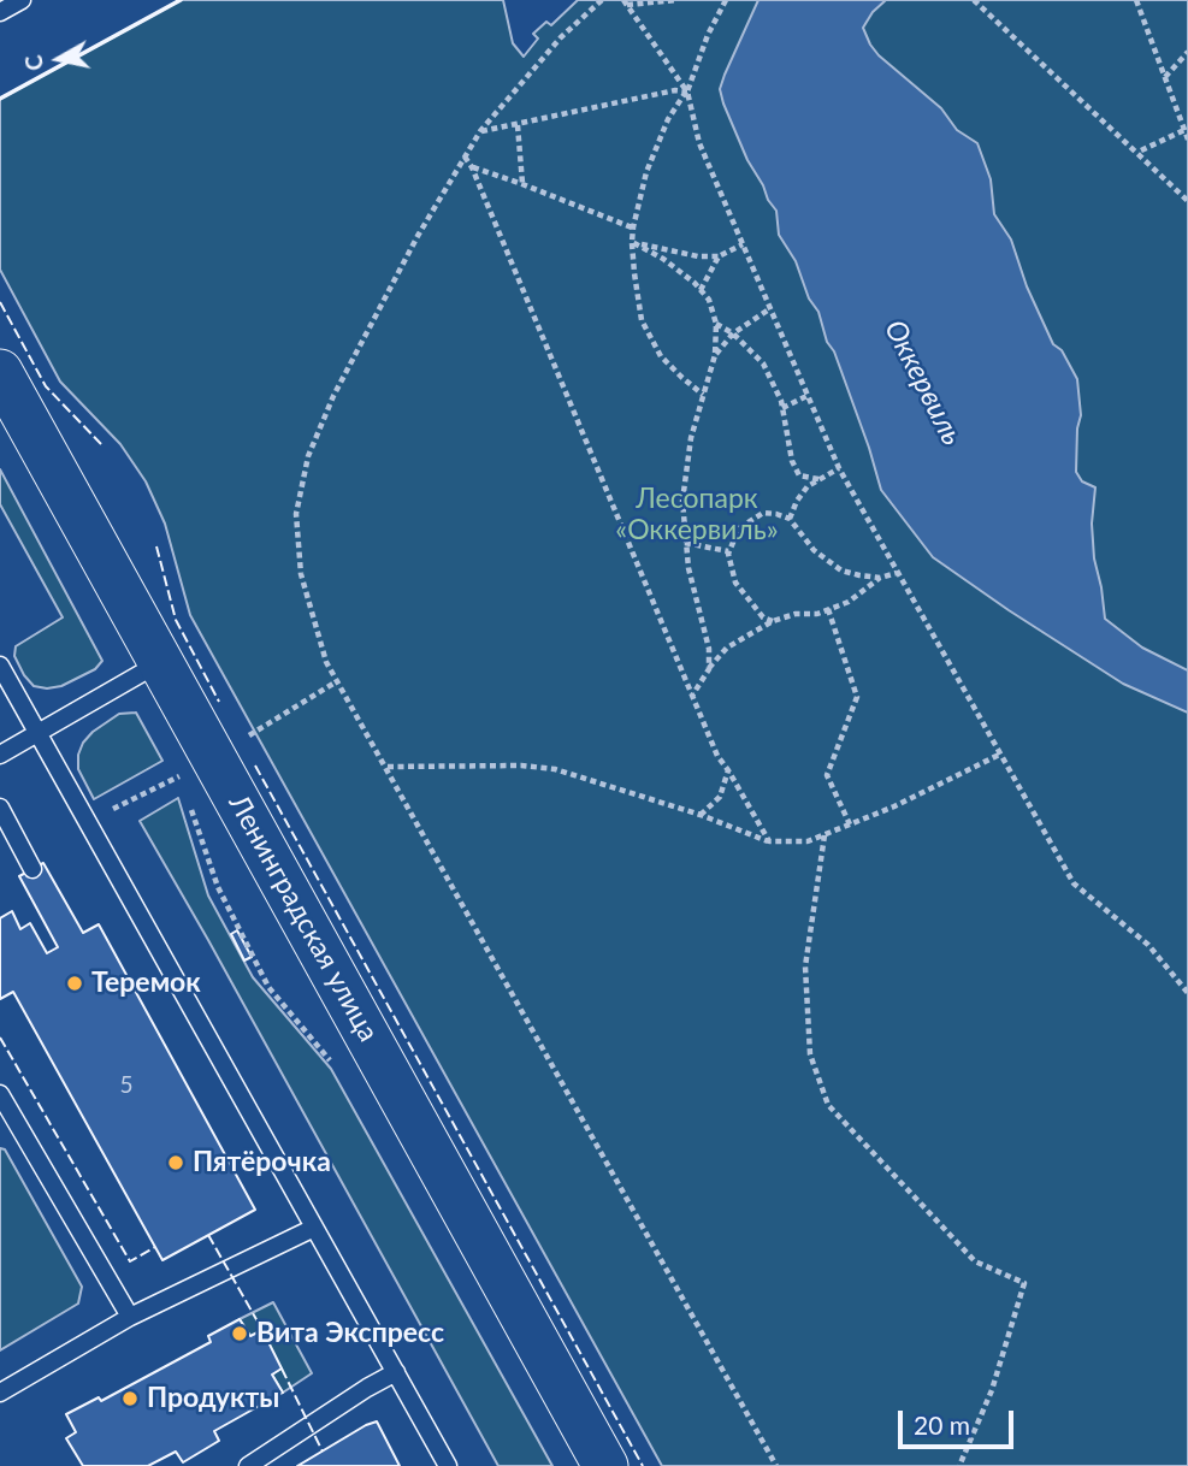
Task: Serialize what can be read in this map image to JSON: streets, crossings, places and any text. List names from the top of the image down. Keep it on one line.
{"streets":{"street":["Ленинградская улица"]},"water":["Оккервиль"],"parks":["Лесопарк «Оккервиль»"],"places":["Теремок","Пятёрочка","Вита Экспресс","Продукты"],"house_numbers":["5"],"scale_bar":"20 m","north":"left"}
